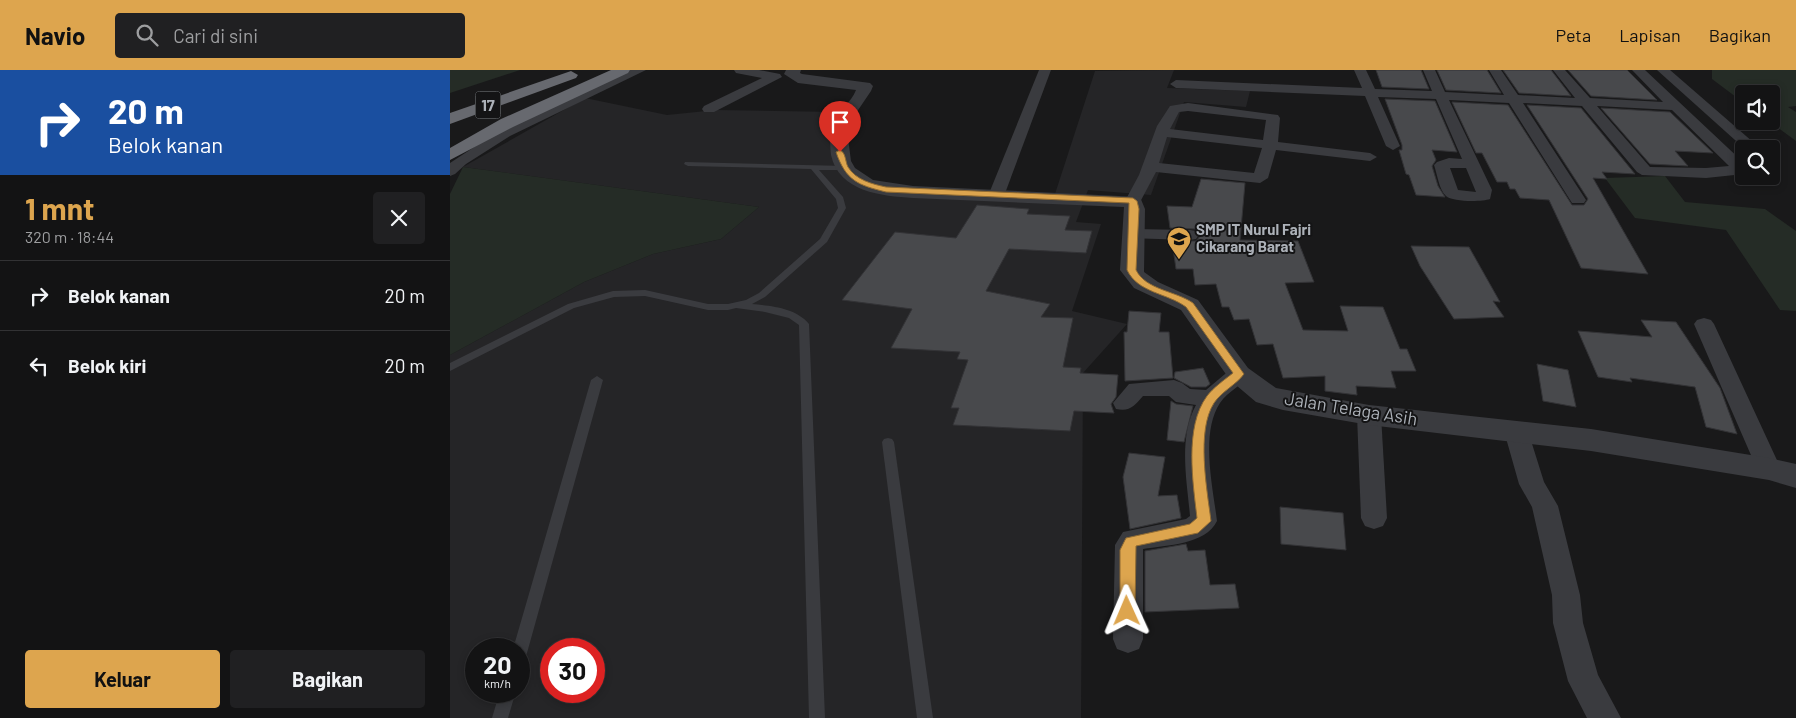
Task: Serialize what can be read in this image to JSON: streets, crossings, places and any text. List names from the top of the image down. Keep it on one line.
{"streets":{"highway":["17"],"street":["Jalan Telaga Asih"]},"places":{"school or university":["SMP IT Nurul Fajri Cikarang Barat"]},"page":{"header":"Navio","search":"Cari di sini","nav":["Peta","Lapisan","Bagikan"],"turn":["20 m","Belok kanan"],"heading":["1 mnt","320 m · 18:44"],"list":[{"name":"Belok kanan","value":"20 m"},{"name":"Belok kiri","value":"20 m"}],"speed":"20 km/h","limit":"30","buttons":["Keluar","Bagikan"]}}
